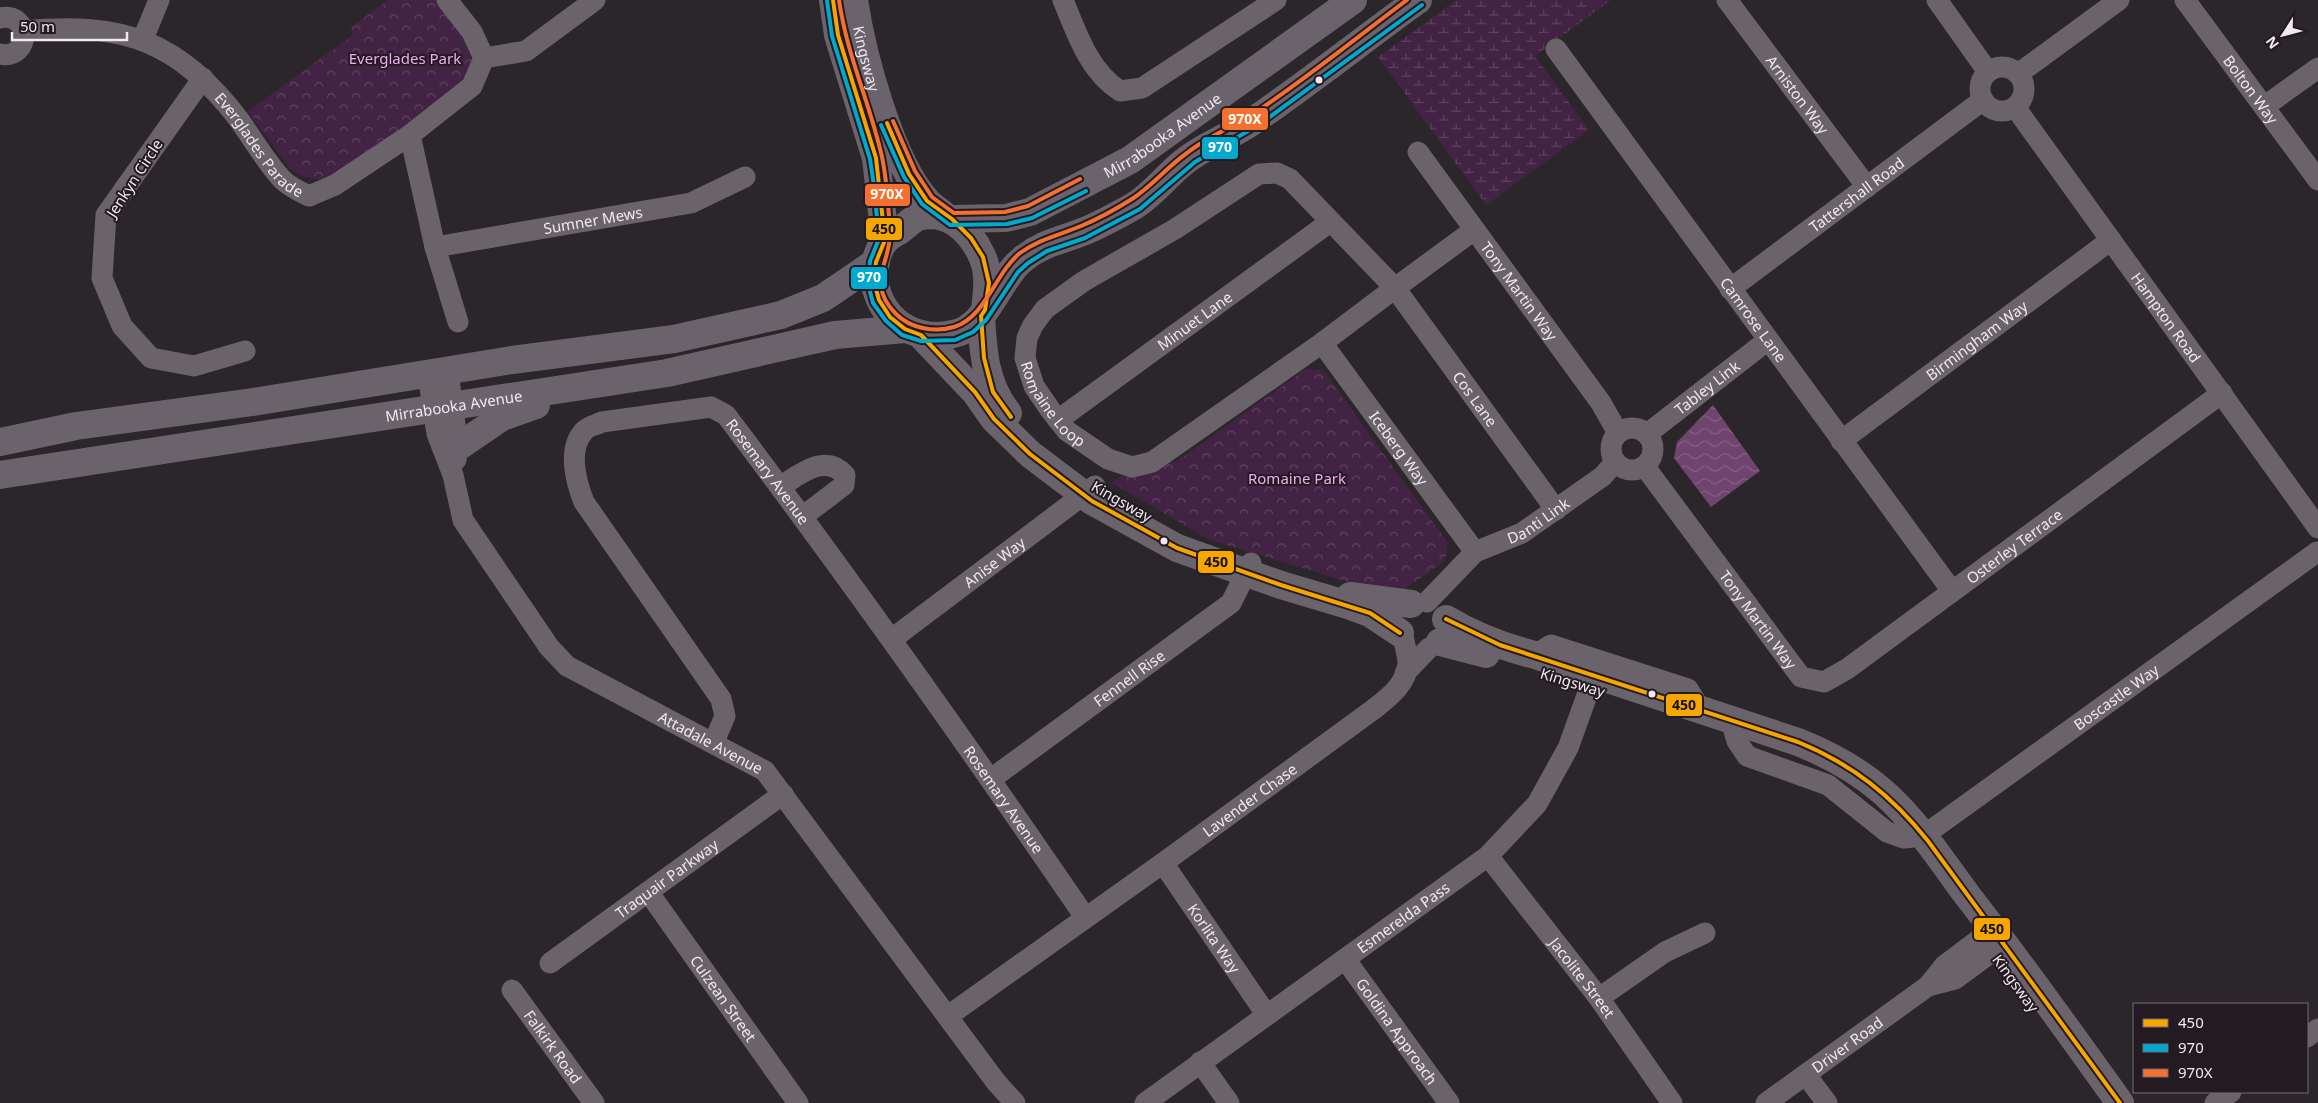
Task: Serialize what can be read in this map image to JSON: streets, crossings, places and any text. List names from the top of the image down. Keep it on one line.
{"streets":{"main road":["Kingsway","Mirrabooka Avenue"],"street":["Bolton Way","Arniston Way","Everglades Parade","Jenkyn Circle","Tattershall Road","Sumner Mews","Tony Martin Way","Hampton Road","Camrose Lane","Minuet Lane","Birmingham Way","Tabley Link","Cos Lane","Romaine Loop","Iceberg Way","Rosemary Avenue","Danti Link","Osterley Terrace","Anise Way","Fennell Rise","Boscastle Way","Attadale Avenue","Lavender Chase","Traquair Parkway","Esmerelda Pass","Korlita Way","Jacolite Street","Culzean Street","Goldina Approach","Driver Road","Falkirk Road"]},"crossings":[["Kingsway","Mirrabooka Avenue"],["Kingsway","Danti Link"],["Kingsway","Anise Way"],["Kingsway","Fennell Rise"],["Kingsway","Boscastle Way"],["Kingsway","Lavender Chase"],["Kingsway","Esmerelda Pass"],["Kingsway","Driver Road"],["Arniston Way","Tattershall Road"],["Mirrabooka Avenue","Attadale Avenue"],["Everglades Parade","Jenkyn Circle"],["Tattershall Road","Hampton Road"],["Tattershall Road","Camrose Lane"],["Tony Martin Way","Tabley Link"],["Tony Martin Way","Romaine Loop"],["Tony Martin Way","Danti Link"],["Tony Martin Way","Osterley Terrace"],["Hampton Road","Birmingham Way"],["Hampton Road","Osterley Terrace"],["Camrose Lane","Birmingham Way"],["Camrose Lane","Tabley Link"],["Camrose Lane","Osterley Terrace"],["Minuet Lane","Romaine Loop"],["Tabley Link","Danti Link"],["Cos Lane","Romaine Loop"],["Cos Lane","Danti Link"],["Romaine Loop","Iceberg Way"],["Iceberg Way","Danti Link"],["Rosemary Avenue","Anise Way"],["Rosemary Avenue","Fennell Rise"],["Rosemary Avenue","Attadale Avenue"],["Rosemary Avenue","Lavender Chase"],["Danti Link","Lavender Chase"],["Attadale Avenue","Lavender Chase"],["Attadale Avenue","Traquair Parkway"],["Lavender Chase","Korlita Way"],["Traquair Parkway","Culzean Street"],["Esmerelda Pass","Korlita Way"],["Esmerelda Pass","Jacolite Street"],["Esmerelda Pass","Goldina Approach"]],"parks":["Everglades Park","Romaine Park"],"lines":["transit line 450","transit line 970X","transit line 970"],"legend":["450","970","970X"],"scale_bar":"50 m","north":"bottom left"}
